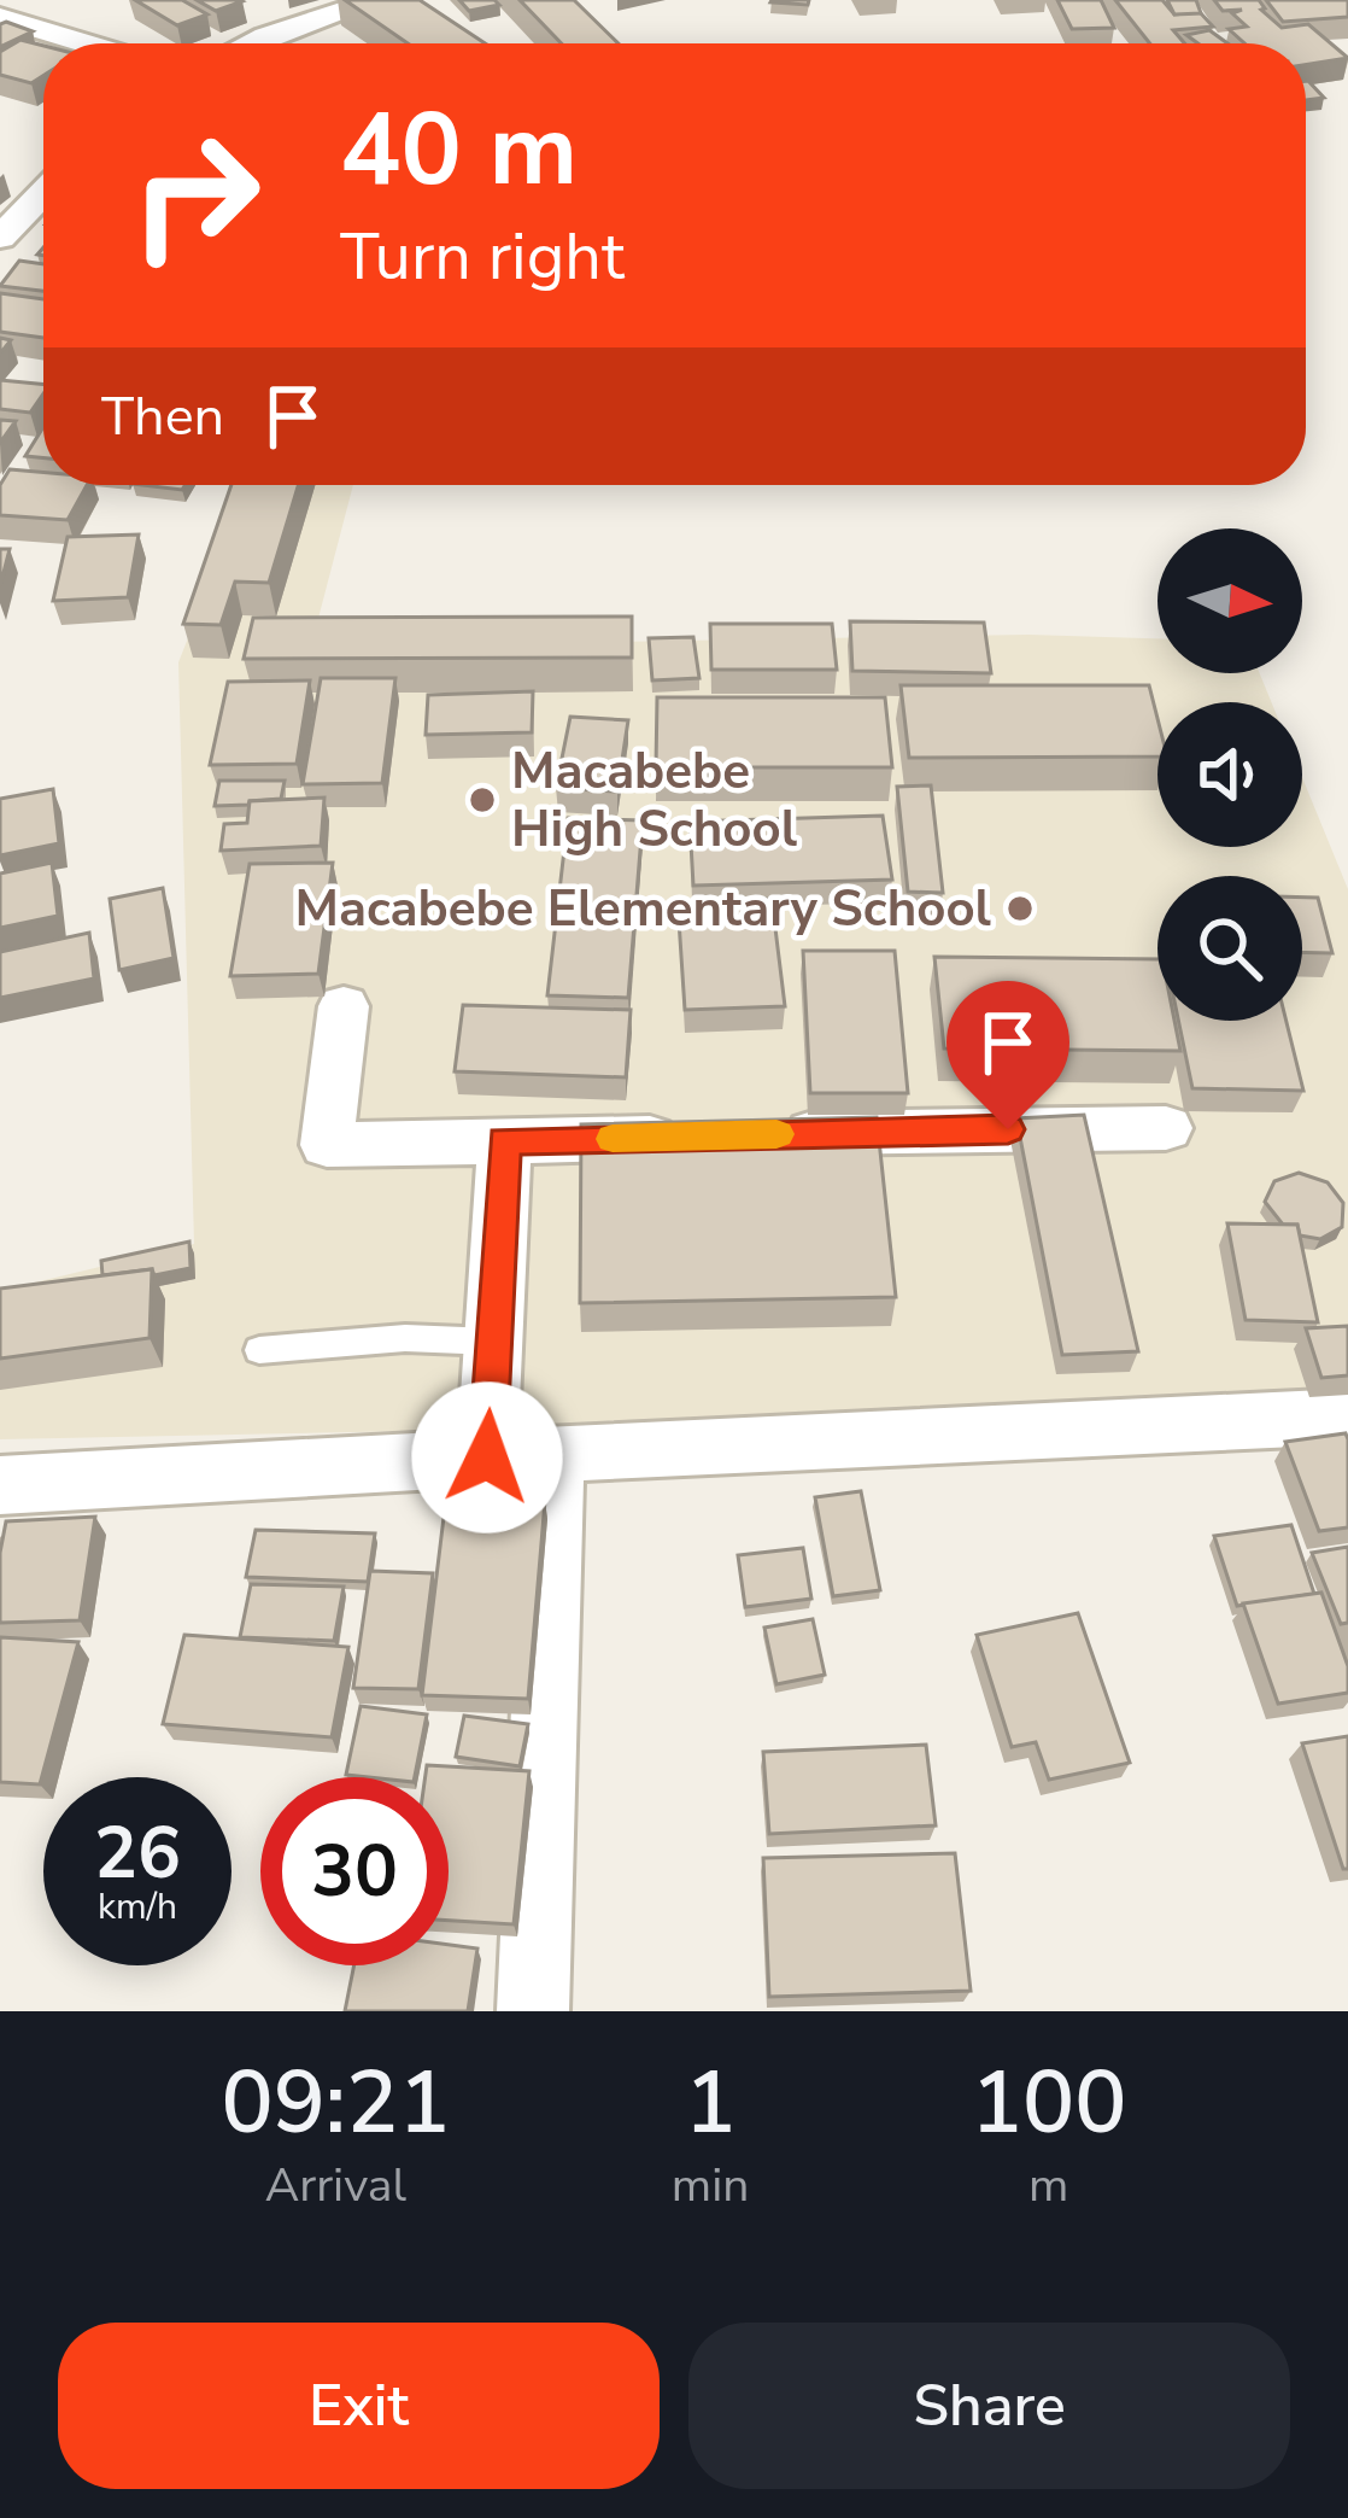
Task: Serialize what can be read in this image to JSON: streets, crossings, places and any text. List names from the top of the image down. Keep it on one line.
{"places":["Macabebe High School","Macabebe Elementary School"],"north":"right","page":{"turn":["40 m","Turn right"],"then":"Then","speed":"26 km/h","limit":"30","eta":["09:21","Arrival","1","min","100","m"],"buttons":["Exit","Share"]}}
